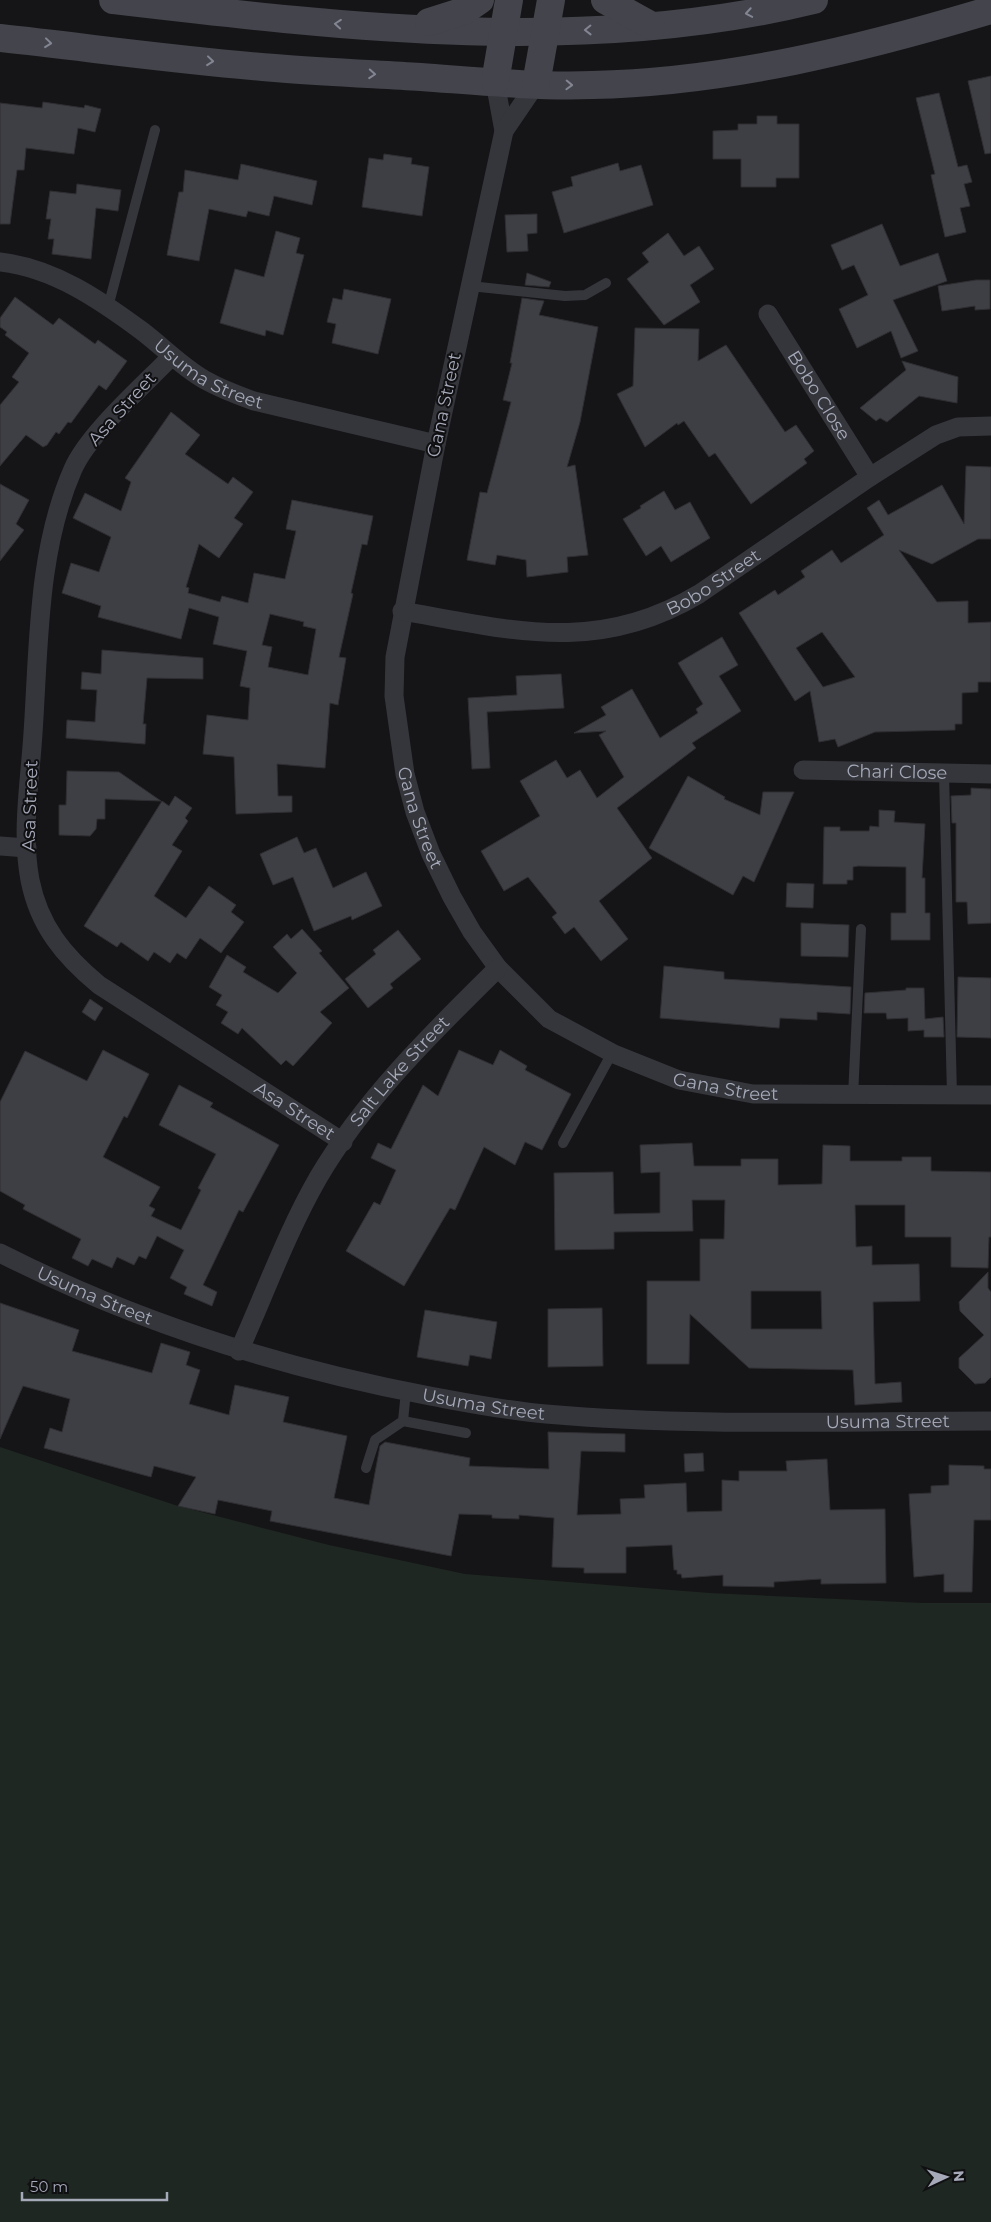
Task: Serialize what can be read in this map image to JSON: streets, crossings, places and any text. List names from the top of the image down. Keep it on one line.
{"streets":{"street":["Usuma Street","Bobo Close","Gana Street","Asa Street","Bobo Street","Chari Close","Salt Lake Street"]},"crossings":[["Usuma Street","Gana Street"],["Usuma Street","Asa Street"],["Usuma Street","Salt Lake Street"],["Bobo Close","Bobo Street"],["Gana Street","Bobo Street"],["Gana Street","Salt Lake Street"],["Asa Street","Salt Lake Street"]],"scale_bar":"50 m","north":"right"}
